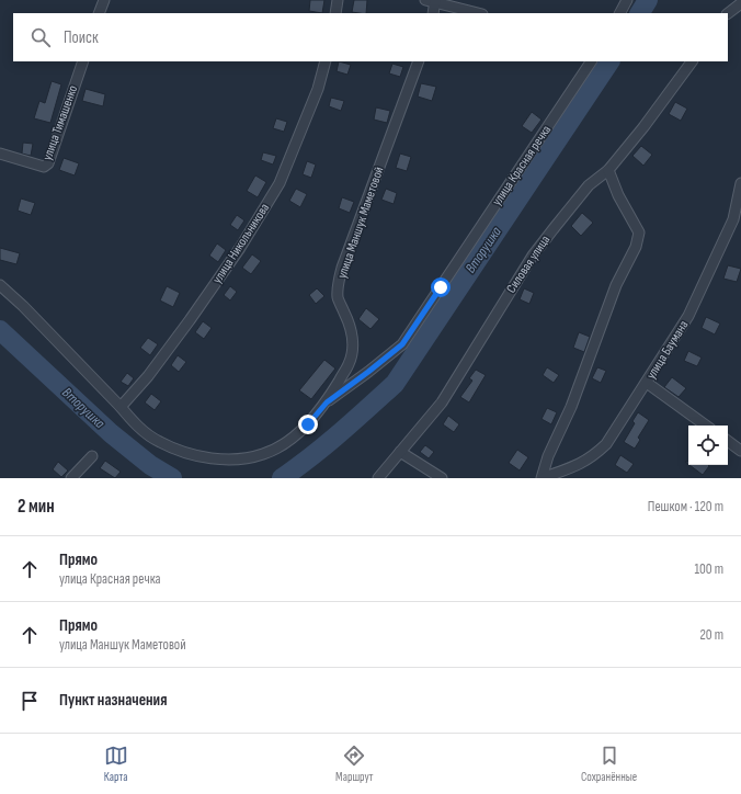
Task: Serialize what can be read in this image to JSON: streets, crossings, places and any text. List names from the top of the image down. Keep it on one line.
{"streets":{"street":["улица Тимашенко","улица Красная речка","улица Маншук Маметовой","улица Никольникова","Силовая улица","улица Баумана"]},"crossings":[["улица Красная речка","улица Маншук Маметовой"],["улица Маншук Маметовой","улица Никольникова"],["Силовая улица","улица Баумана"]],"water":["Вторушка"],"page":{"search":"Поиск","heading":["2 мин","Пешком · 120 m"],"list":[["Прямо","улица Красная речка","100 m"],["Прямо","улица Маншук Маметовой","20 m"],"Пункт назначения"],"nav":["Карта","Маршрут","Сохранённые"]}}
